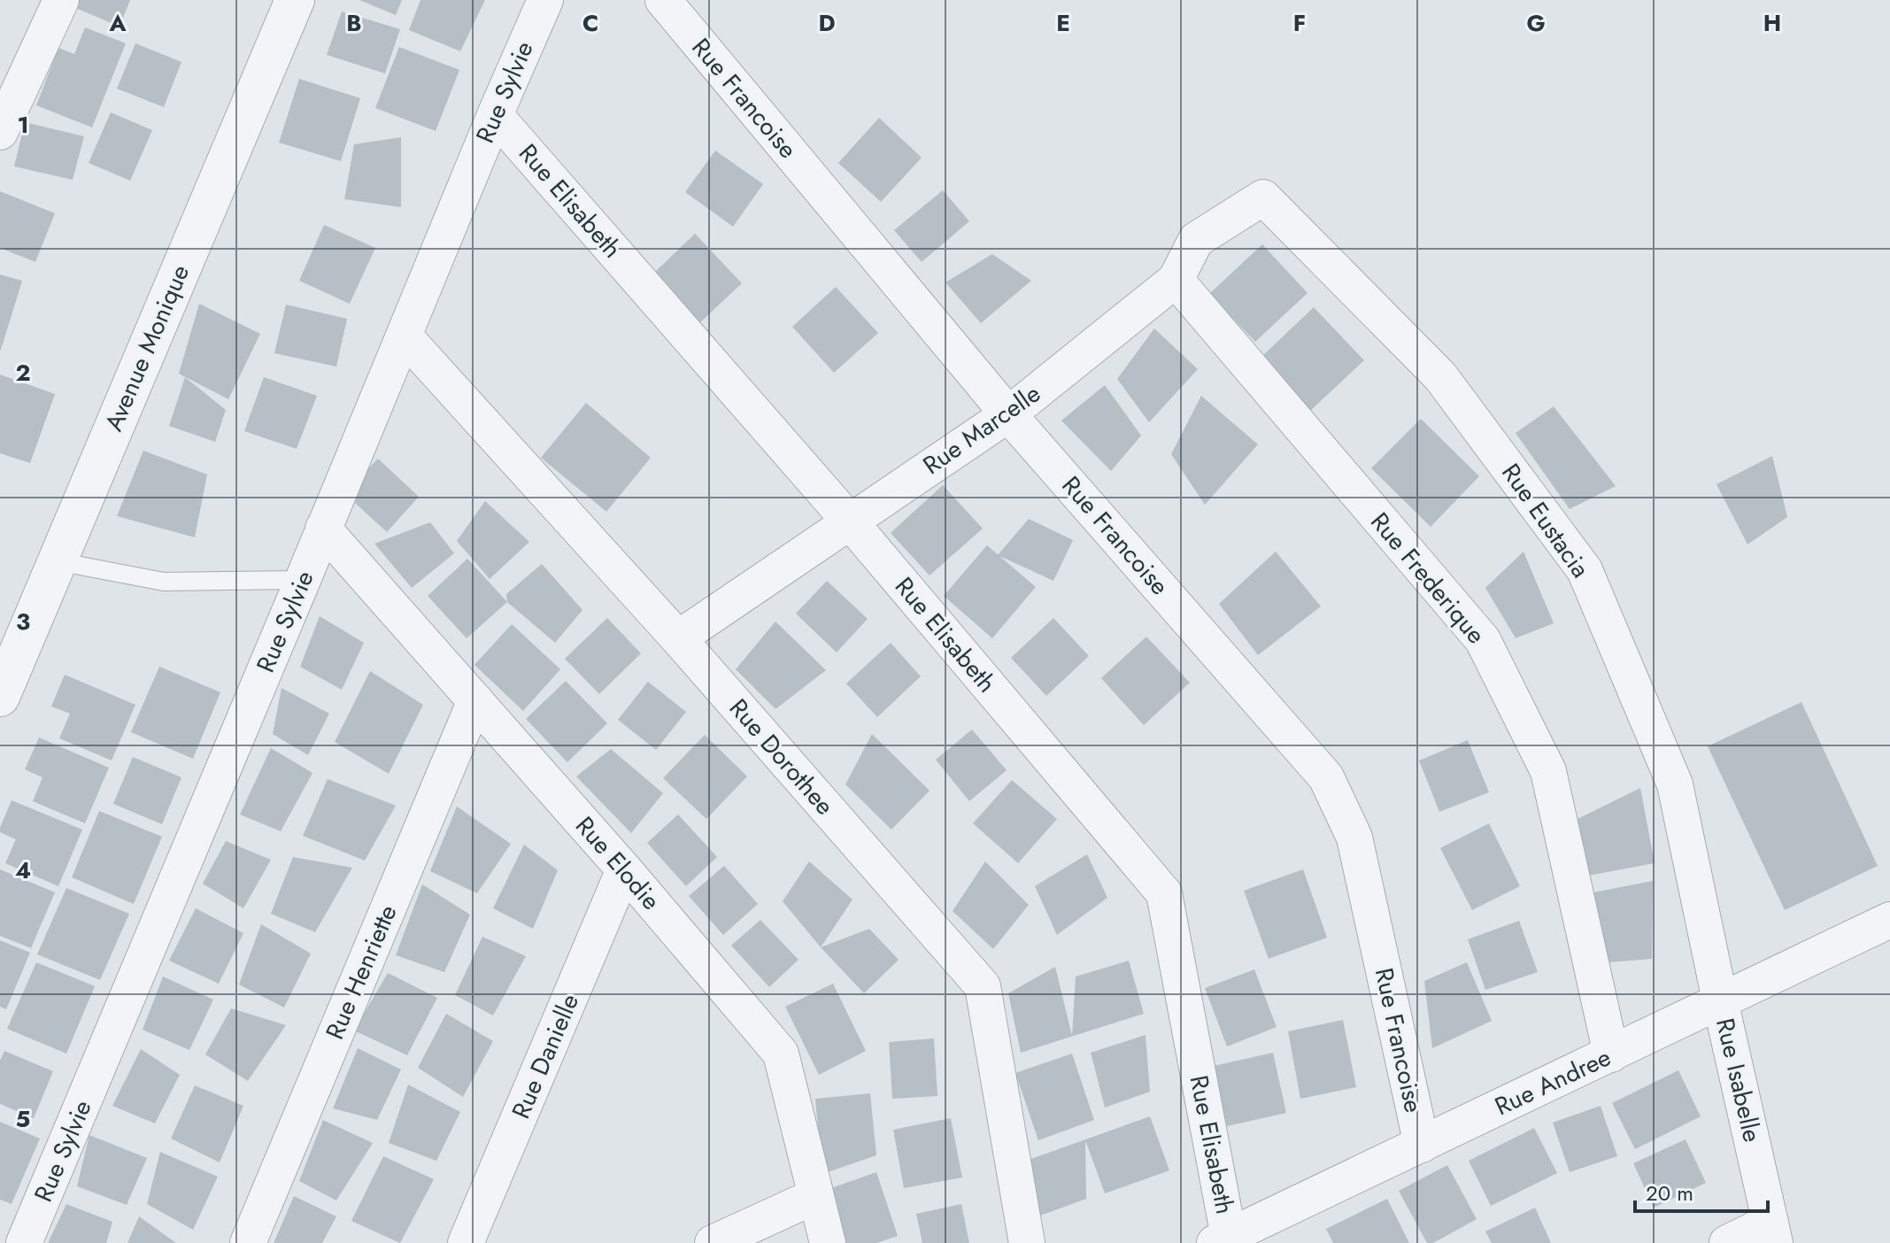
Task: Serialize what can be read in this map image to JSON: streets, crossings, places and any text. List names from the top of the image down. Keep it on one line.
{"streets":{"street":["Rue Sylvie","Rue Francoise","Rue Elisabeth","Avenue Monique","Rue Marcelle","Rue Eustacia","Rue Frederique","Rue Dorothee","Rue Elodie","Rue Henriette","Rue Danielle","Rue Isabelle","Rue Andree"]},"crossings":[["Rue Sylvie","Rue Elisabeth"],["Rue Sylvie","Rue Dorothee"],["Rue Sylvie","Rue Elodie"],["Rue Francoise","Rue Marcelle"],["Rue Francoise","Rue Andree"],["Rue Elisabeth","Rue Marcelle"],["Rue Elisabeth","Rue Andree"],["Rue Marcelle","Rue Eustacia"],["Rue Marcelle","Rue Frederique"],["Rue Marcelle","Rue Dorothee"],["Rue Eustacia","Rue Isabelle"],["Rue Eustacia","Rue Andree"],["Rue Frederique","Rue Andree"],["Rue Elodie","Rue Henriette"],["Rue Elodie","Rue Danielle"],["Rue Isabelle","Rue Andree"]],"scale_bar":"20 m","grid":{"columns":["A","B","C","D","E","F","G","H"],"rows":["1","2","3","4","5"]}}
